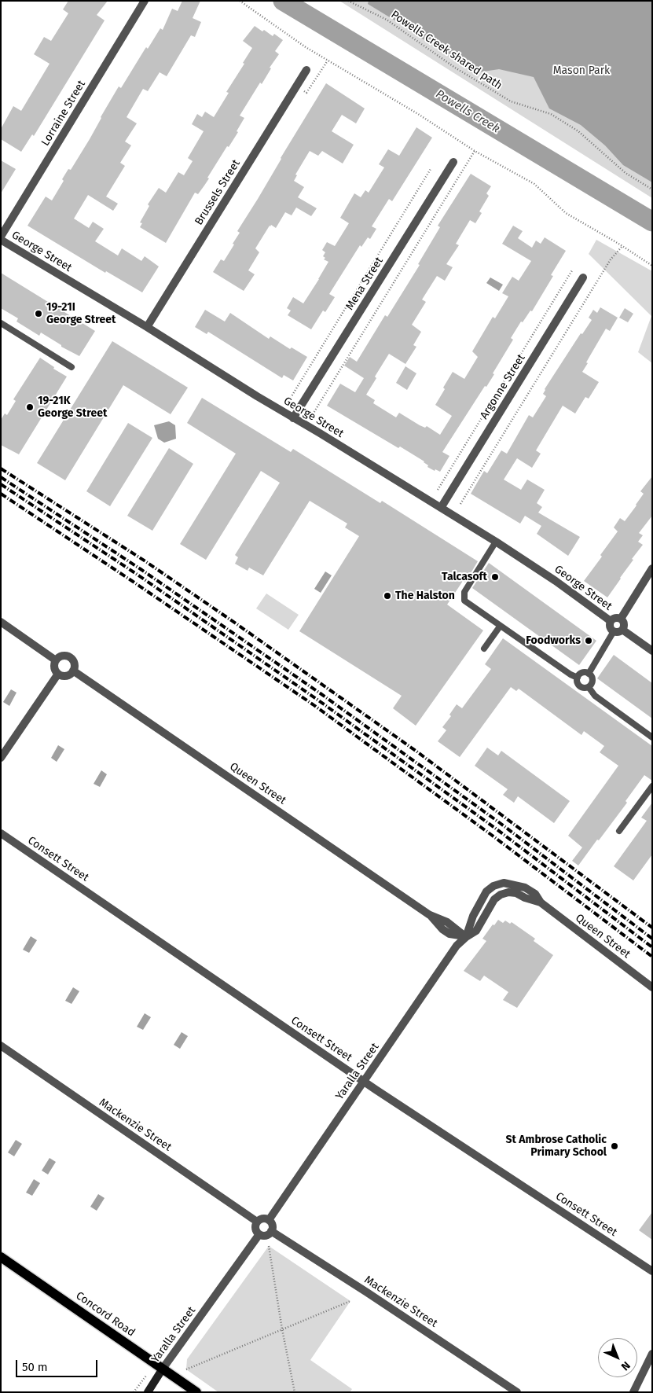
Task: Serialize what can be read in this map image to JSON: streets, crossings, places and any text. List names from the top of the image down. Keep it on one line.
{"streets":{"main road":["Concord Road"],"street":["Lorraine Street","Brussels Street","George Street","Mena Street","Argonne Street","Queen Street","Consett Street","Yaralla Street","Mackenzie Street"],"path":["Powells Creek shared path"]},"crossings":[["Lorraine Street","George Street"],["Brussels Street","George Street"],["George Street","Mena Street"],["George Street","Argonne Street"],["Queen Street","Yaralla Street"],["Consett Street","Yaralla Street"],["Yaralla Street","Mackenzie Street"],["Yaralla Street","Concord Road"]],"water":["Powells Creek"],"parks":["Mason Park"],"places":["19-21I George Street","19-21K George Street","Talcasoft","The Halston","Foodworks","St Ambrose Catholic Primary School"],"scale_bar":"50 m","north":"bottom right"}
